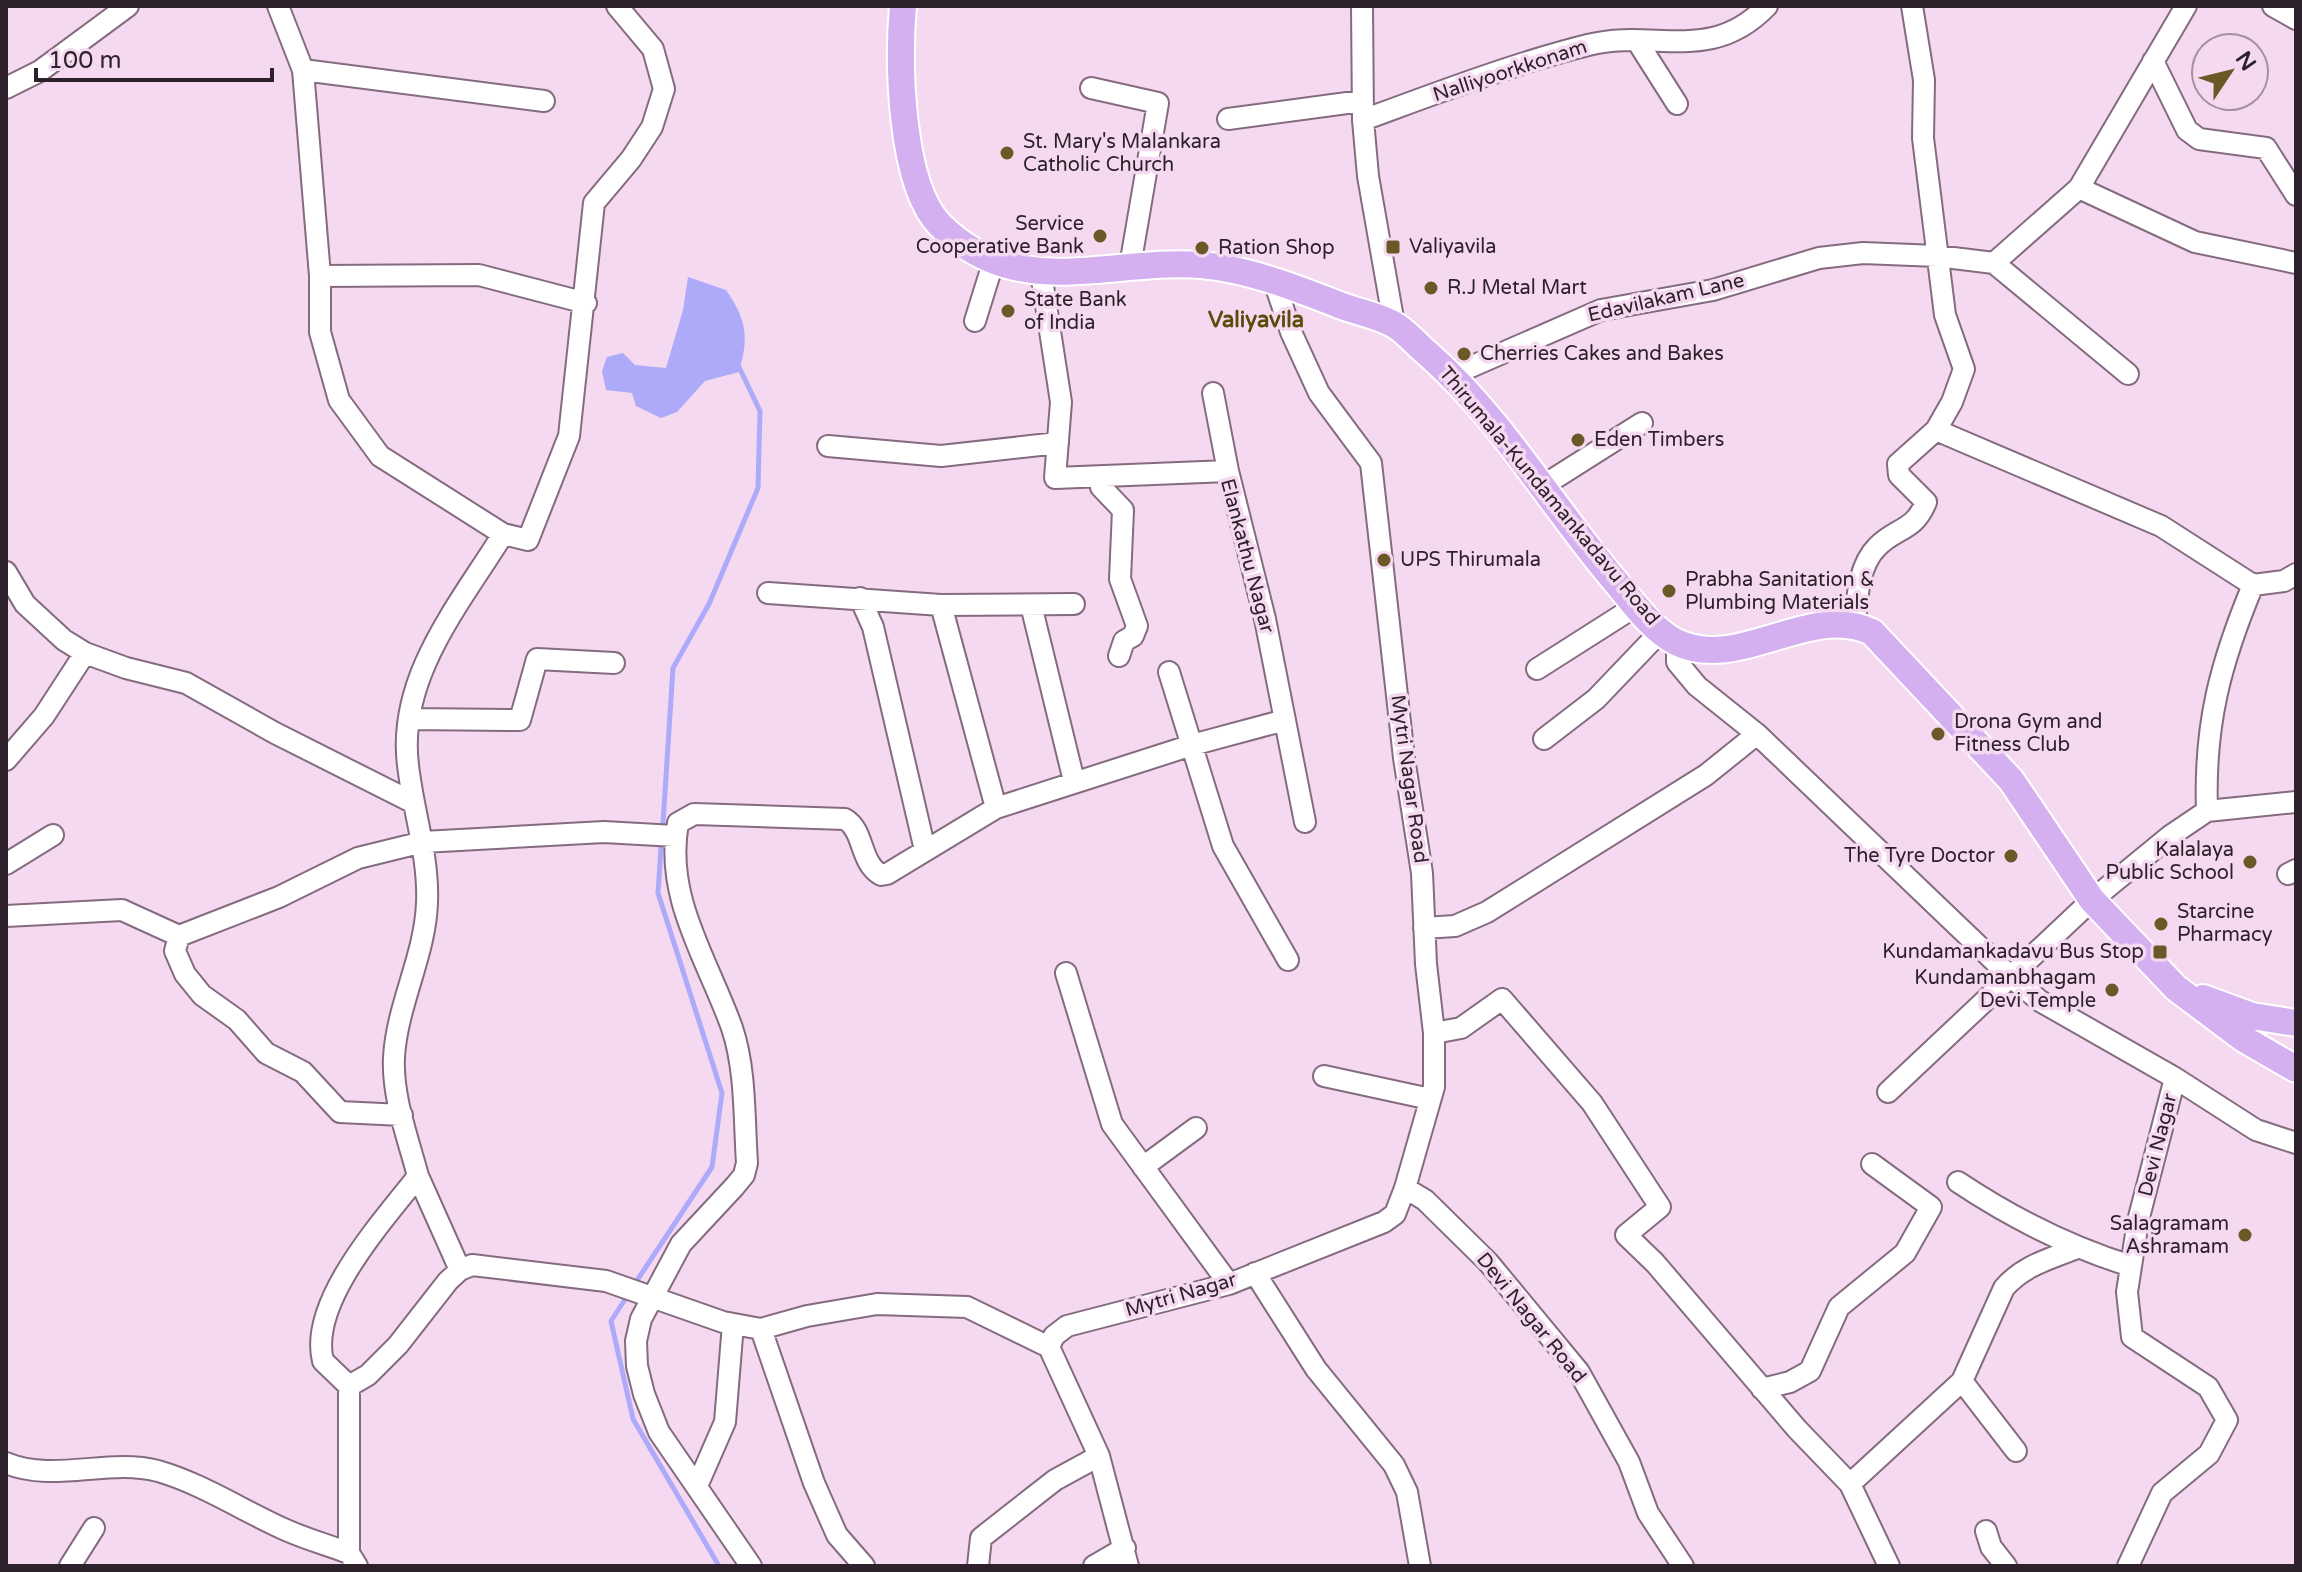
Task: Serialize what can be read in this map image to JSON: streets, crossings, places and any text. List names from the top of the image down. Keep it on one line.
{"streets":{"main road":["Thirumala-Kundamankadavu Road"],"street":["Nalliyoorkkonam","Edavilakam Lane","Elankathu Nagar","Mytri Nagar Road","Devi Nagar","Mytri Nagar","Devi Nagar Road"]},"crossings":[["Edavilakam Lane","Thirumala-Kundamankadavu Road"],["Thirumala-Kundamankadavu Road","Elankathu Nagar"],["Thirumala-Kundamankadavu Road","Mytri Nagar Road"],["Thirumala-Kundamankadavu Road","Devi Nagar"],["Mytri Nagar Road","Mytri Nagar"],["Mytri Nagar Road","Devi Nagar Road"]],"districts":["Valiyavila"],"places":{"other":["St. Mary's Malankara Catholic Church","Service Cooperative Bank","Ration Shop","R.J Metal Mart","State Bank of India","Cherries Cakes and Bakes","Eden Timbers","UPS Thirumala","Prabha Sanitation & Plumbing Materials","Drona Gym and Fitness Club","The Tyre Doctor","Kalalaya Public School","Starcine Pharmacy","Kundamanbhagam Devi Temple","Salagramam Ashramam"],"transit":["Valiyavila","Kundamankadavu Bus Stop"]},"scale_bar":"100 m","north":"top right"}
